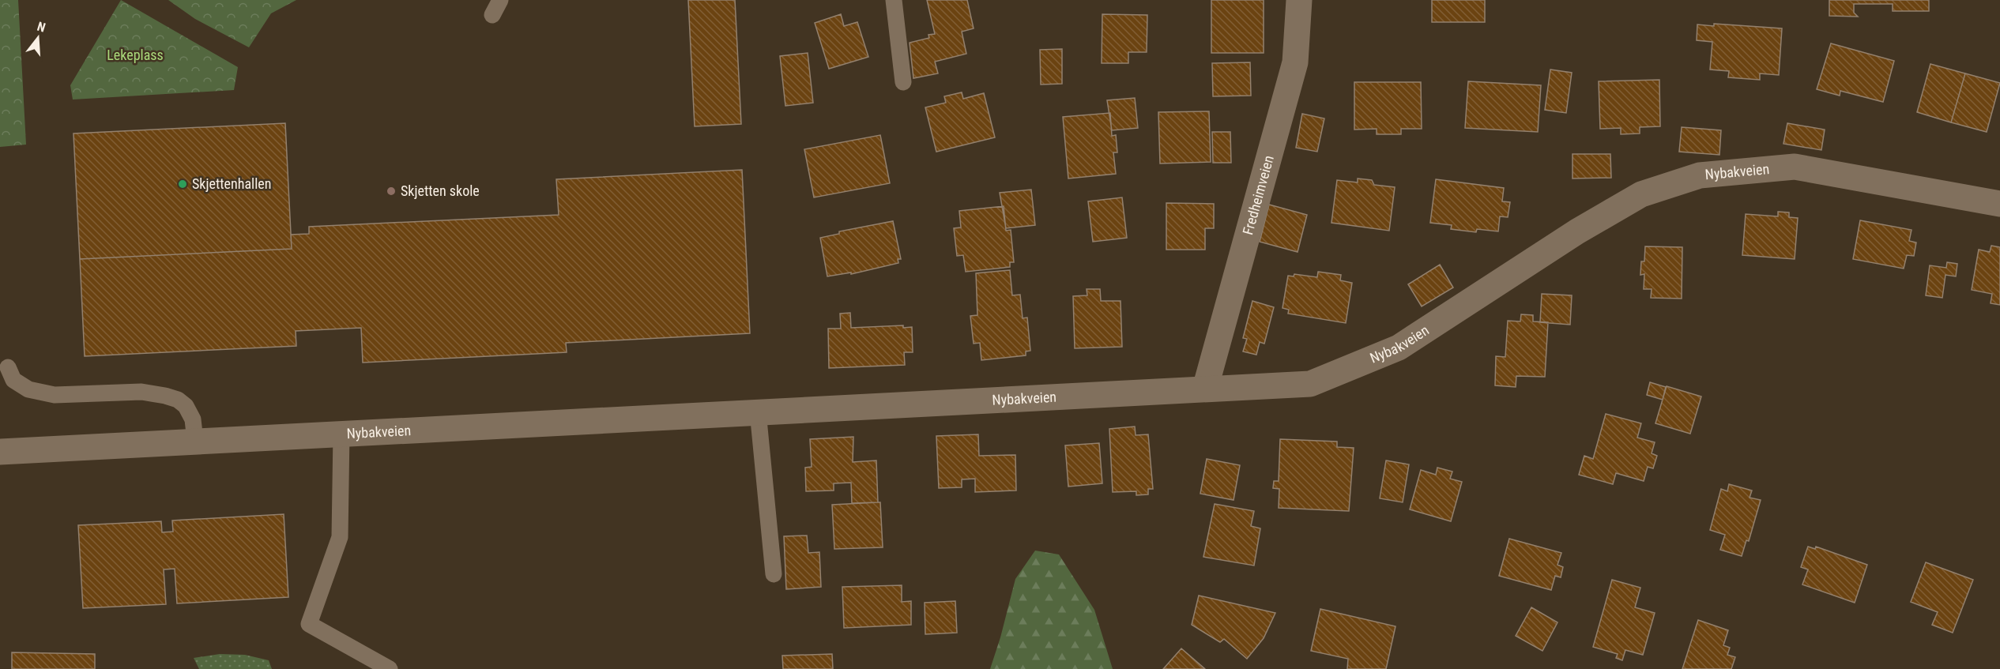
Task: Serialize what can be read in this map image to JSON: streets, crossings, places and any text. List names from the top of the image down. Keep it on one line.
{"streets":{"street":["Nybakveien","Fredheimveien"]},"crossings":[["Nybakveien","Fredheimveien"]],"parks":["Lekeplass"],"places":["Skjettenhallen","Skjetten skole"],"north":"top"}
